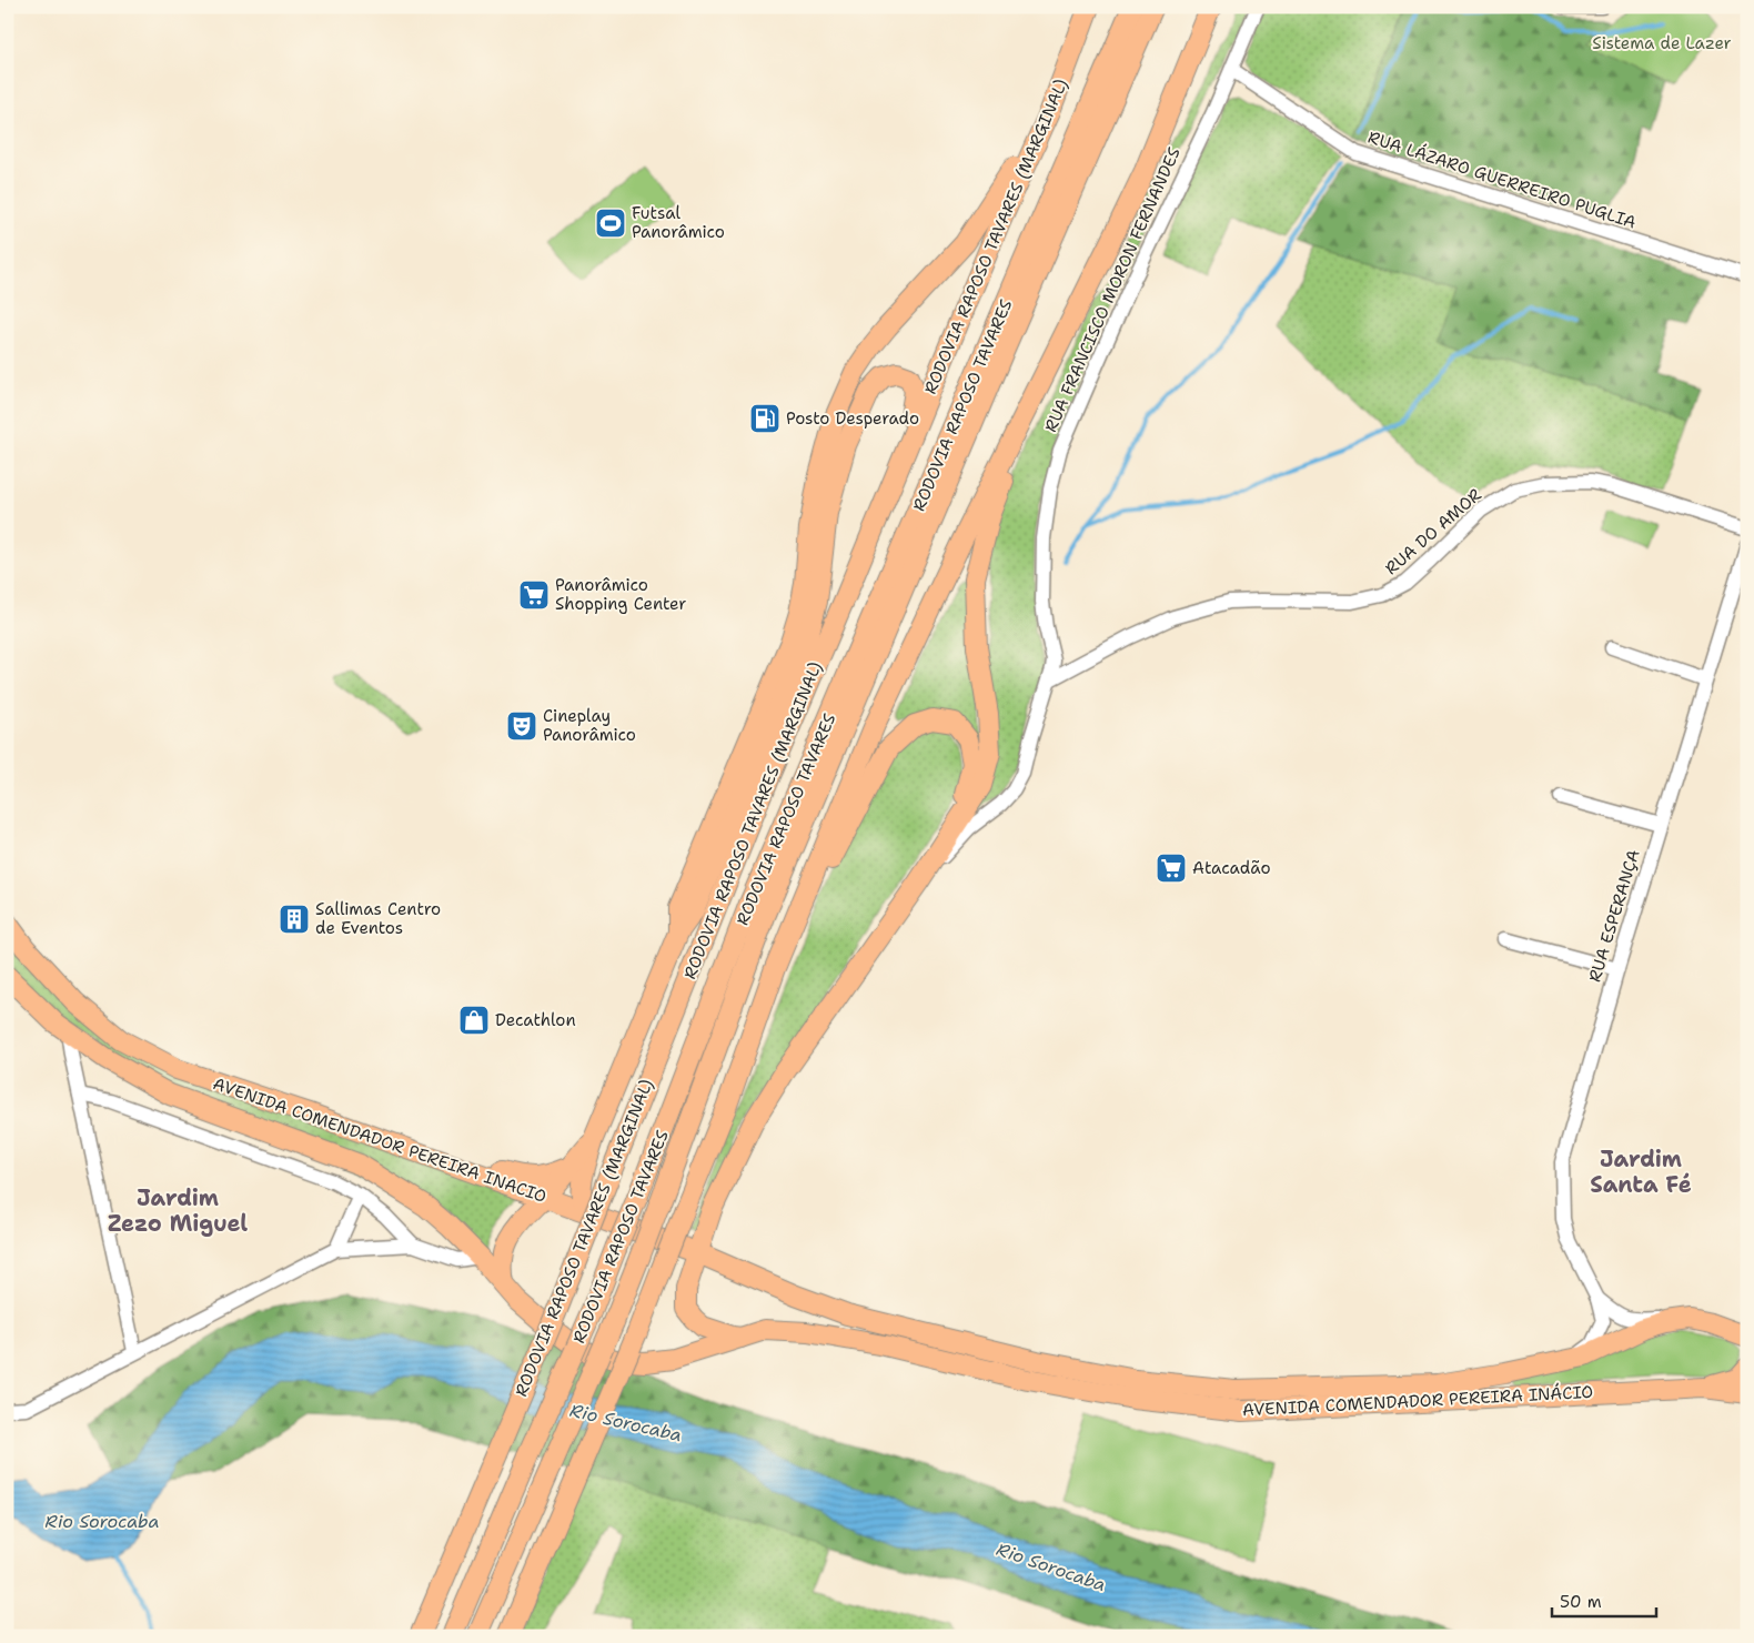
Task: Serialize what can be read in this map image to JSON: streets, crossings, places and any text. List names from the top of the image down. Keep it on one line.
{"streets":{"highway":["RODOVIA RAPOSO TAVARES (MARGINAL)","RODOVIA RAPOSO TAVARES","AVENIDA COMENDADOR PEREIRA INACIO","AVENIDA COMENDADOR PEREIRA INÁCIO"],"street":["RUA LÁZARO GUERREIRO PUGLIA","RUA FRANCISCO MORON FERNANDES","RUA DO AMOR","RUA ESPERANÇA"]},"crossings":[["RUA LÁZARO GUERREIRO PUGLIA","RUA FRANCISCO MORON FERNANDES"],["RUA FRANCISCO MORON FERNANDES","RUA DO AMOR"],["RUA ESPERANÇA","AVENIDA COMENDADOR PEREIRA INÁCIO"],["AVENIDA COMENDADOR PEREIRA INACIO","AVENIDA COMENDADOR PEREIRA INÁCIO"]],"districts":["Jardim Santa Fé","Jardim Zezo Miguel"],"water":["Rio Sorocaba"],"parks":["Sistema de Lazer"],"places":{"sports":["Futsal Panorâmico"],"fuel station":["Posto Desperado"],"supermarket":["Panorâmico Shopping Center","Atacadão"],"theatre":["Cineplay Panorâmico"],"building":["Sallimas Centro de Eventos"],"shop":["Decathlon"]},"scale_bar":"50 m"}
